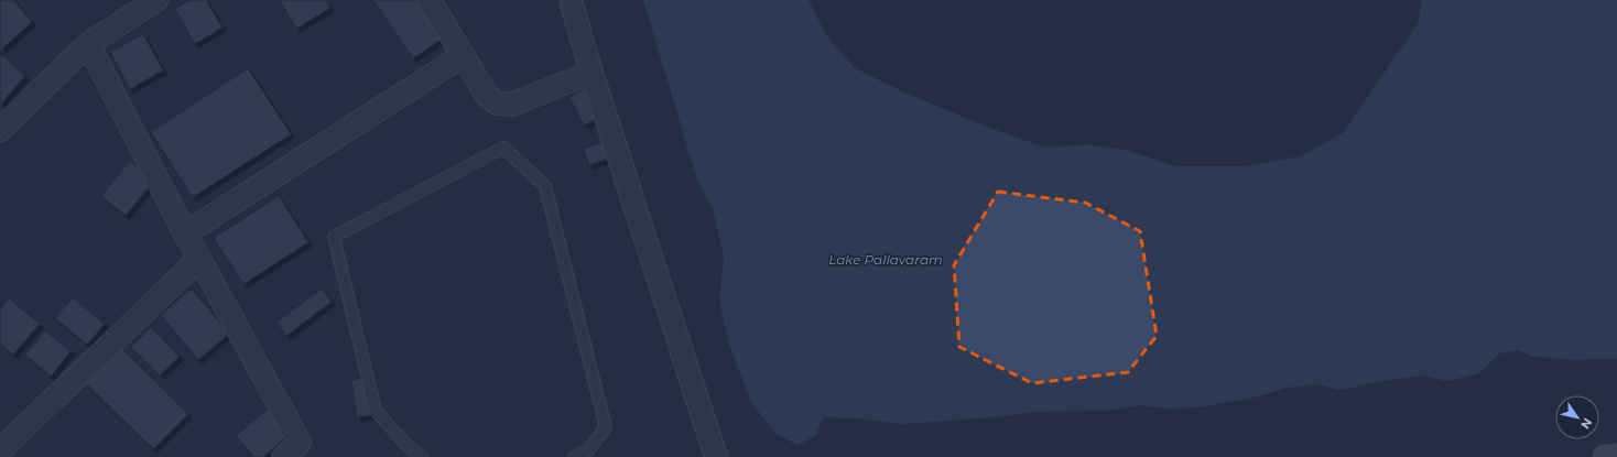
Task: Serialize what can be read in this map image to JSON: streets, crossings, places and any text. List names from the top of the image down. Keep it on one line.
{"water":["Lake Pallavaram"],"north":"bottom right"}
